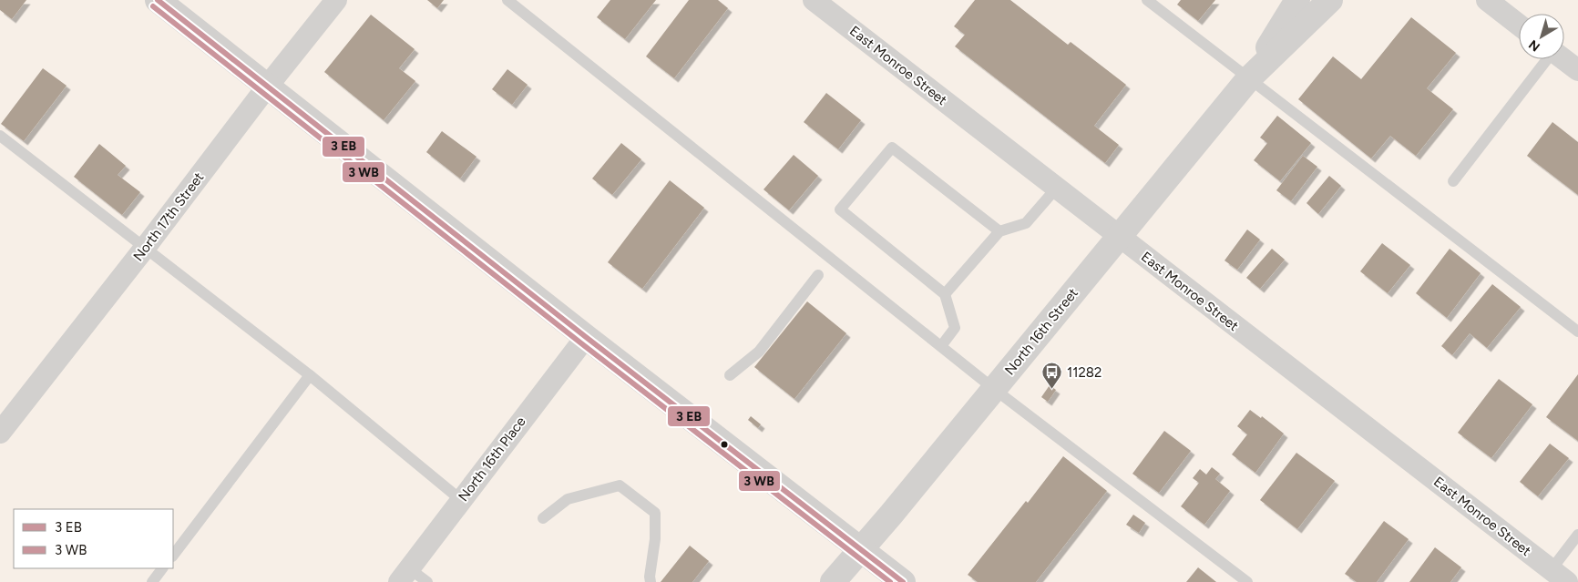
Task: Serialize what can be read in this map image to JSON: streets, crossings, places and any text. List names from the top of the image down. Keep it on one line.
{"streets":{"main road":["North 16th Street"],"street":["East Monroe Street","North 17th Street","North 16th Place"]},"crossings":[["East Monroe Street","North 16th Street"]],"places":{"bus stop":["11282"]},"legend":["3 EB","3 WB"],"north":"bottom left"}
